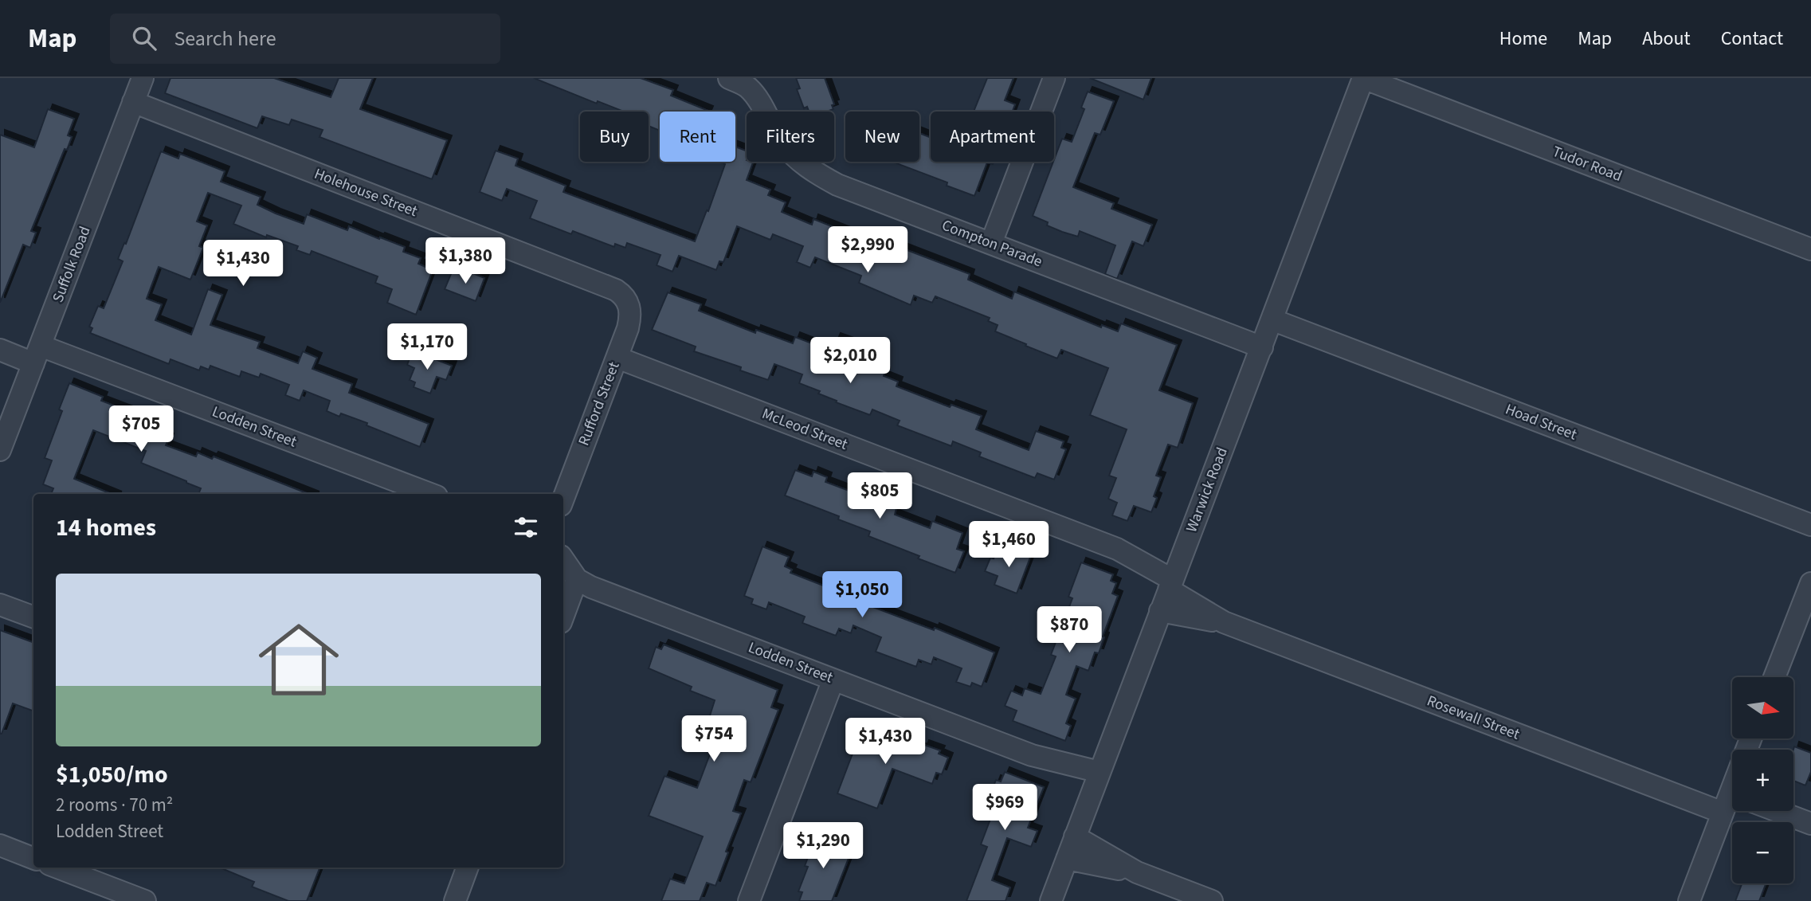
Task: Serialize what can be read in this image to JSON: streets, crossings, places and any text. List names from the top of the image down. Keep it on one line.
{"streets":{"street":["Tudor Road","Holehouse Street","Compton Parade","Suffolk Road","Rufford Street","Hoad Street","Lodden Street","McLeod Street","Warwick Road","Rosewall Street"]},"crossings":[["Tudor Road","Warwick Road"],["Holehouse Street","Suffolk Road"],["Holehouse Street","Rufford Street"],["Compton Parade","Warwick Road"],["Suffolk Road","Lodden Street"],["Rufford Street","McLeod Street"],["Hoad Street","Warwick Road"],["Lodden Street","Warwick Road"],["McLeod Street","Warwick Road"],["McLeod Street","Rosewall Street"],["Warwick Road","Rosewall Street"]],"north":"right","page":{"header":"Map","search":"Search here","nav":["Home","Map","About","Contact"],"chip":["Buy","Rent","Filters","New","Apartment"],"price":["$2,990","$1,380","$1,430","$1,170","$2,010","$705","$805","$1,460","$1,050","$870","$754","$1,430","$969","$1,290"],"heading":"14 homes","list":[{"name":"$1,050/mo","note":"2 rooms · 70 m² · Lodden Street"}],"map_buttons":["+","−"]}}
